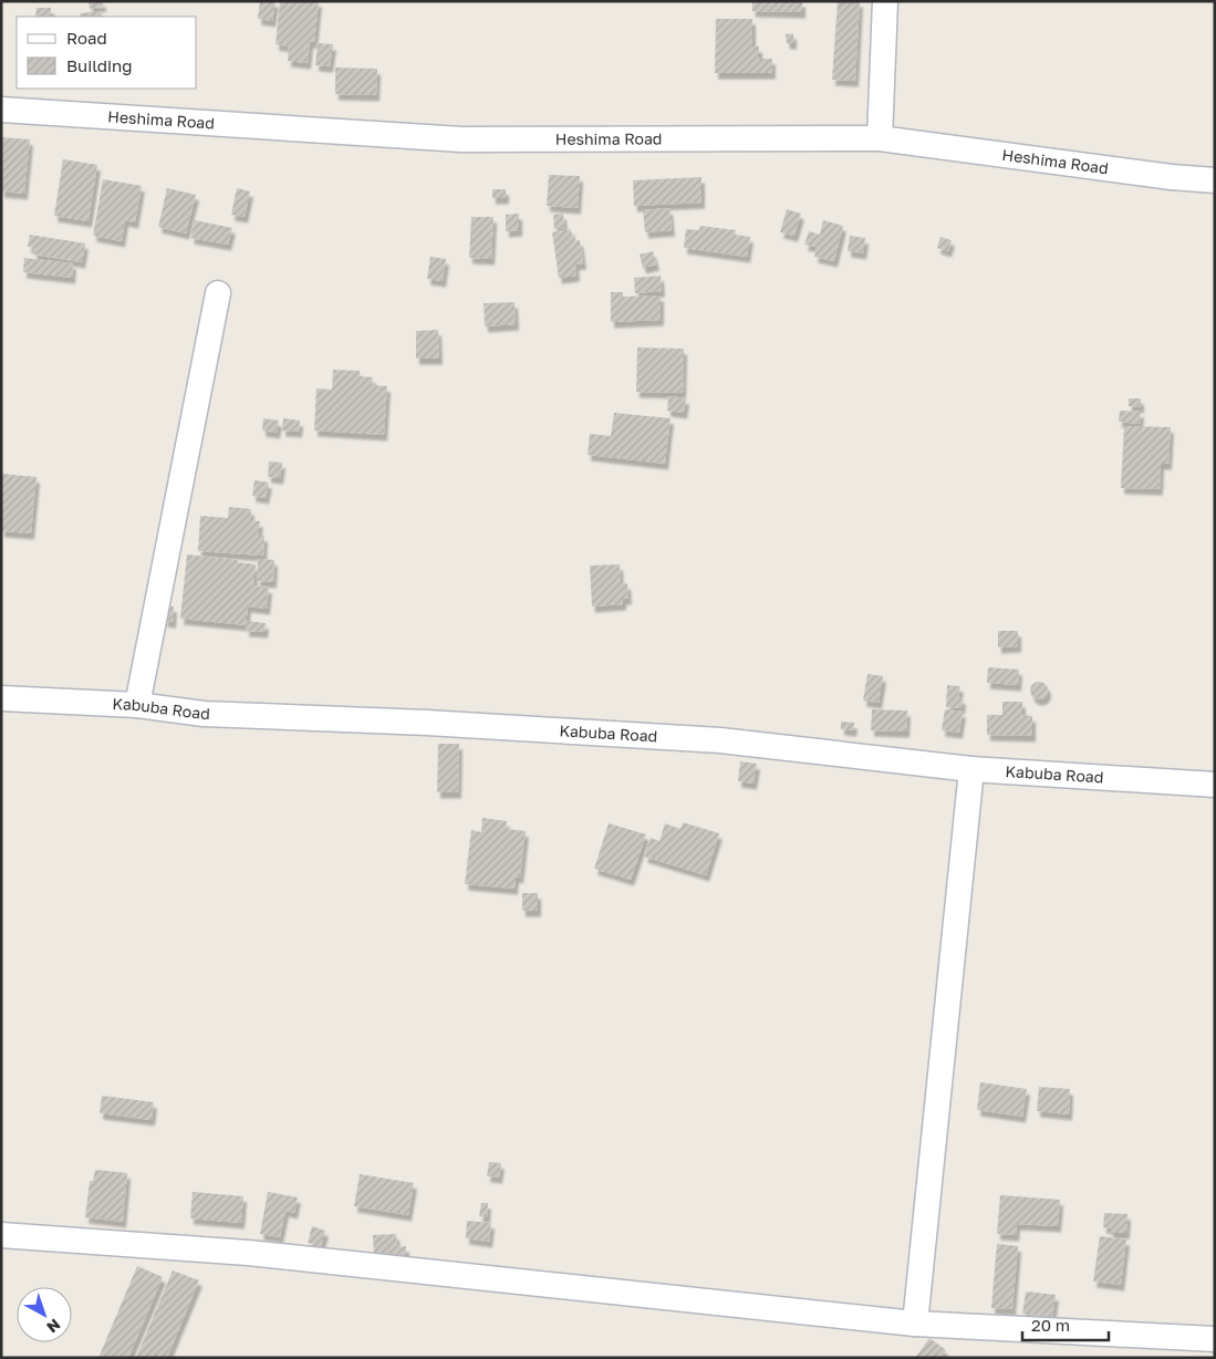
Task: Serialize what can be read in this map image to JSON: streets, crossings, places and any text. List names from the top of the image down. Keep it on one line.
{"streets":{"street":["Heshima Road","Kabuba Road"]},"legend":["Road","Building"],"scale_bar":"20 m","north":"bottom right"}
